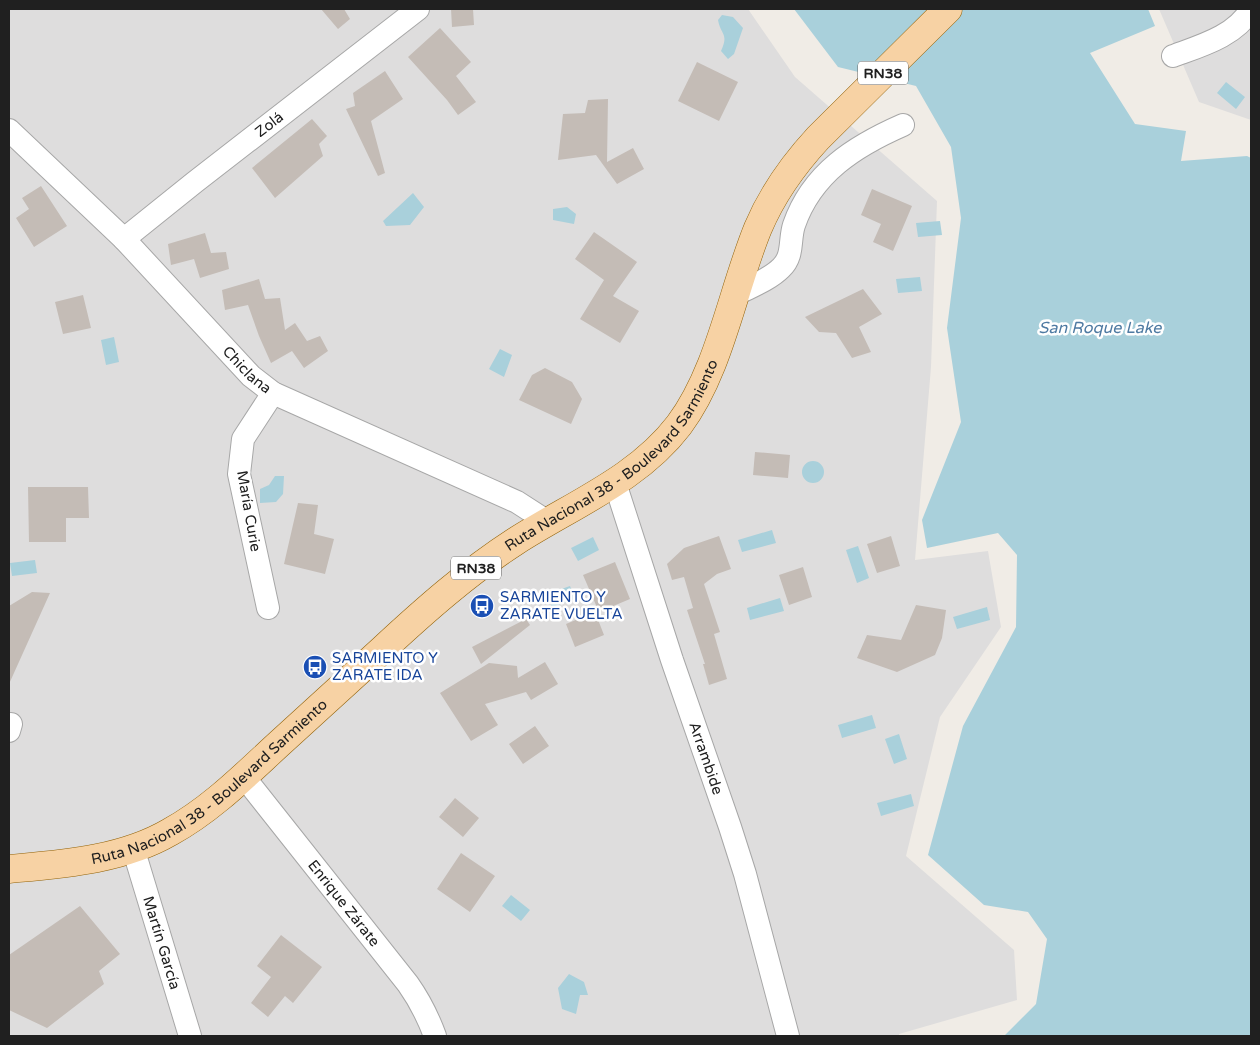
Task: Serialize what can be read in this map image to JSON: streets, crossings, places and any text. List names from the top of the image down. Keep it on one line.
{"streets":{"main road":["RN38","Ruta Nacional 38 - Boulevard Sarmiento"],"street":["Zolá","Chiclana","María Curie","Arrambide","Enrique Zárate","Martín García"]},"crossings":[["Zolá","Chiclana"],["Chiclana","Ruta Nacional 38 - Boulevard Sarmiento"],["Chiclana","María Curie"],["Ruta Nacional 38 - Boulevard Sarmiento","Arrambide"],["Ruta Nacional 38 - Boulevard Sarmiento","Enrique Zárate"],["Ruta Nacional 38 - Boulevard Sarmiento","Martín García"]],"water":["San Roque Lake"],"places":{"bus stop":["SARMIENTO Y ZARATE VUELTA","SARMIENTO Y ZARATE IDA"]}}
